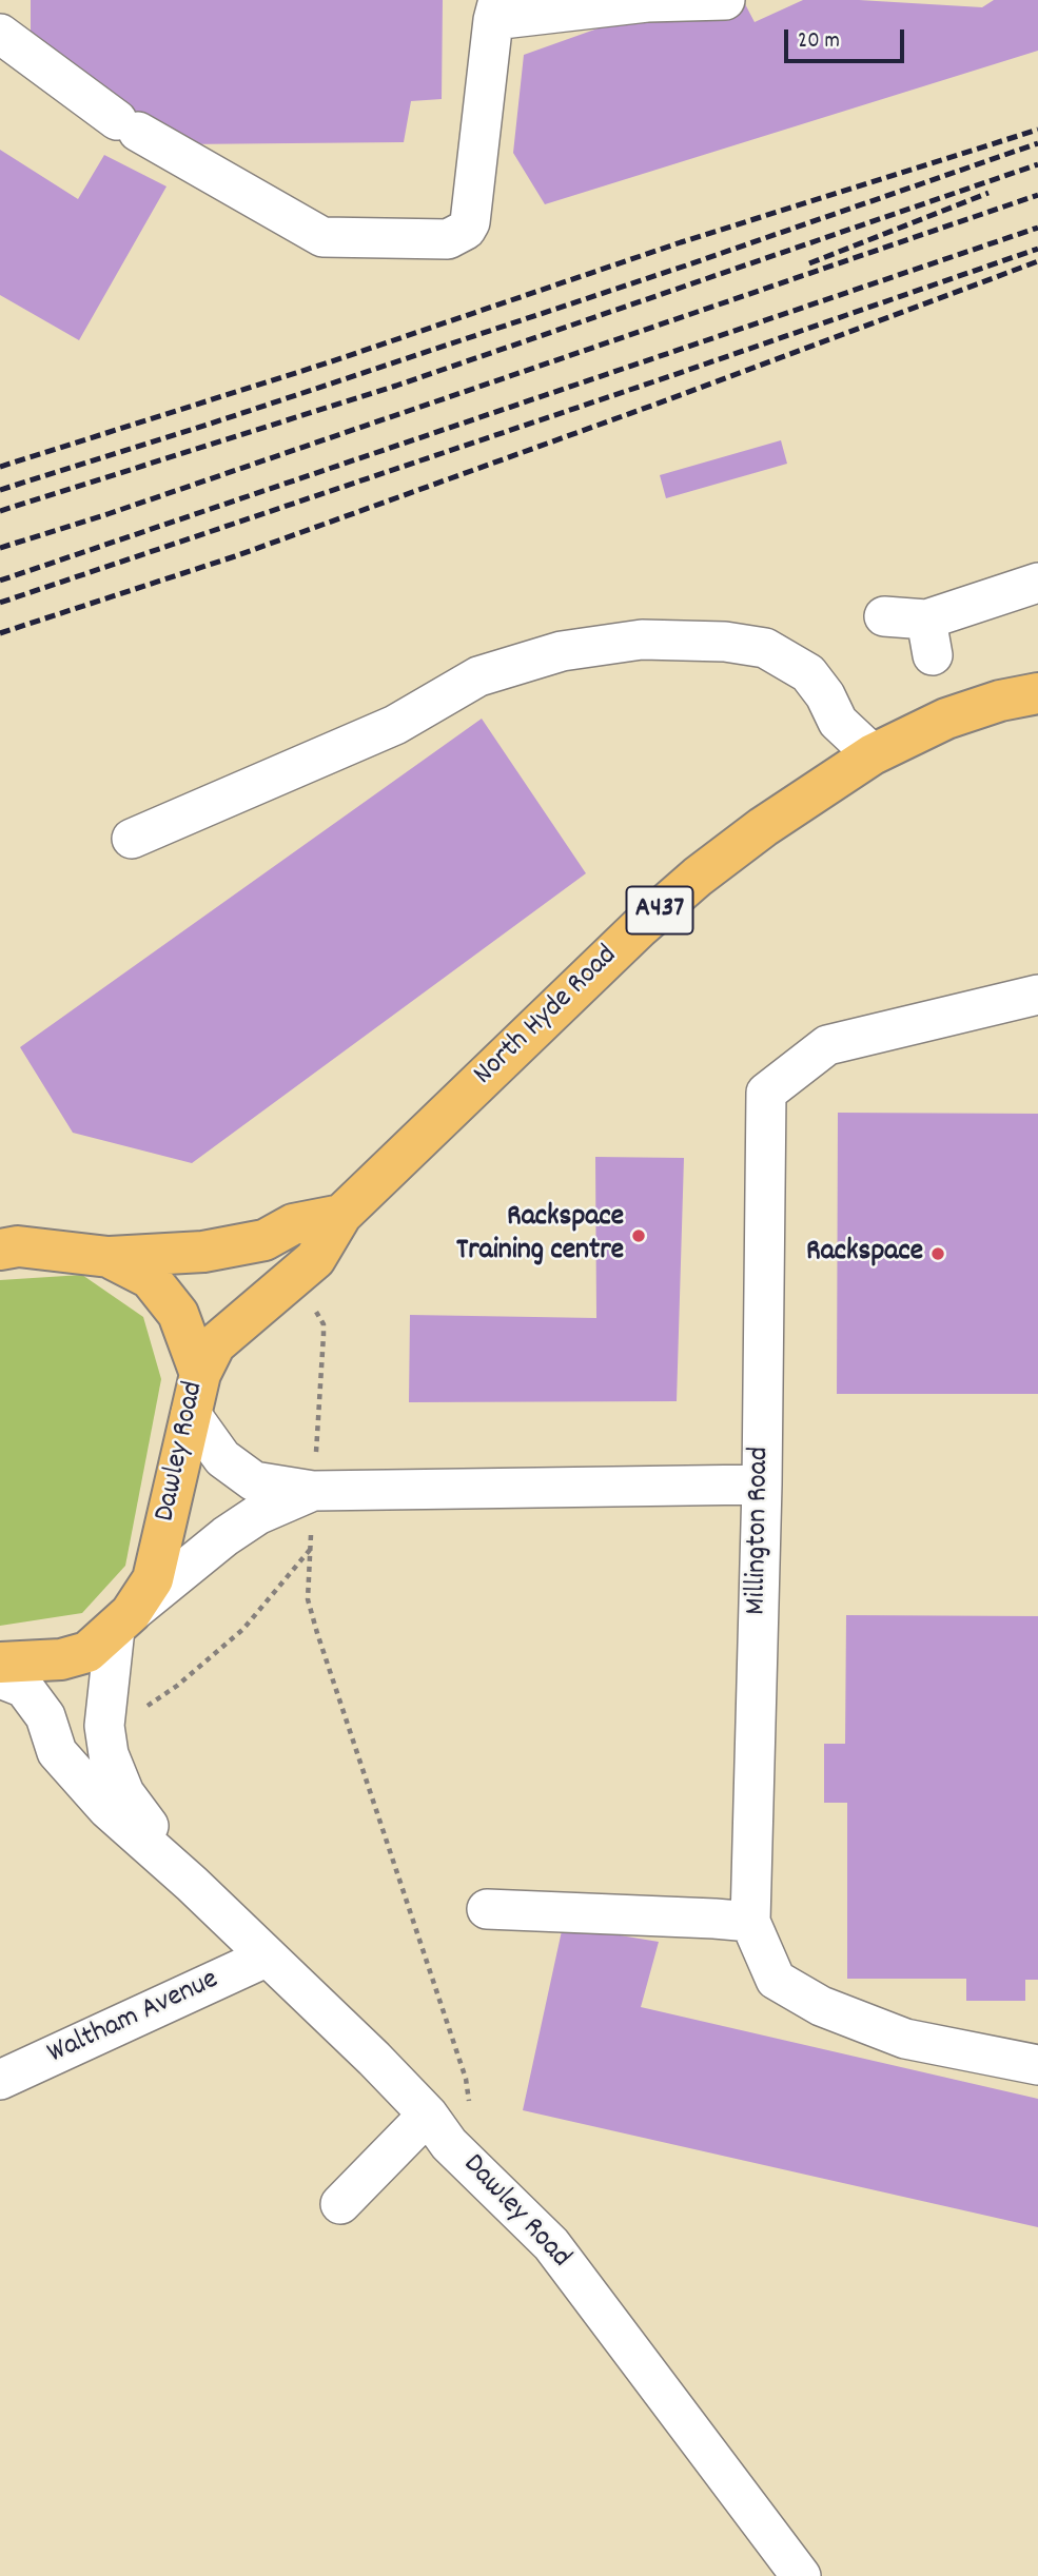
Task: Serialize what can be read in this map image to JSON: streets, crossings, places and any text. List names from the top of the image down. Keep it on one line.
{"streets":{"main road":["A437","North Hyde Road","Dawley Road"],"street":["Millington Road","Waltham Avenue"]},"crossings":[["North Hyde Road","Dawley Road"],["Dawley Road","Waltham Avenue"]],"places":["Rackspace Training centre","Rackspace"],"scale_bar":"20 m"}
